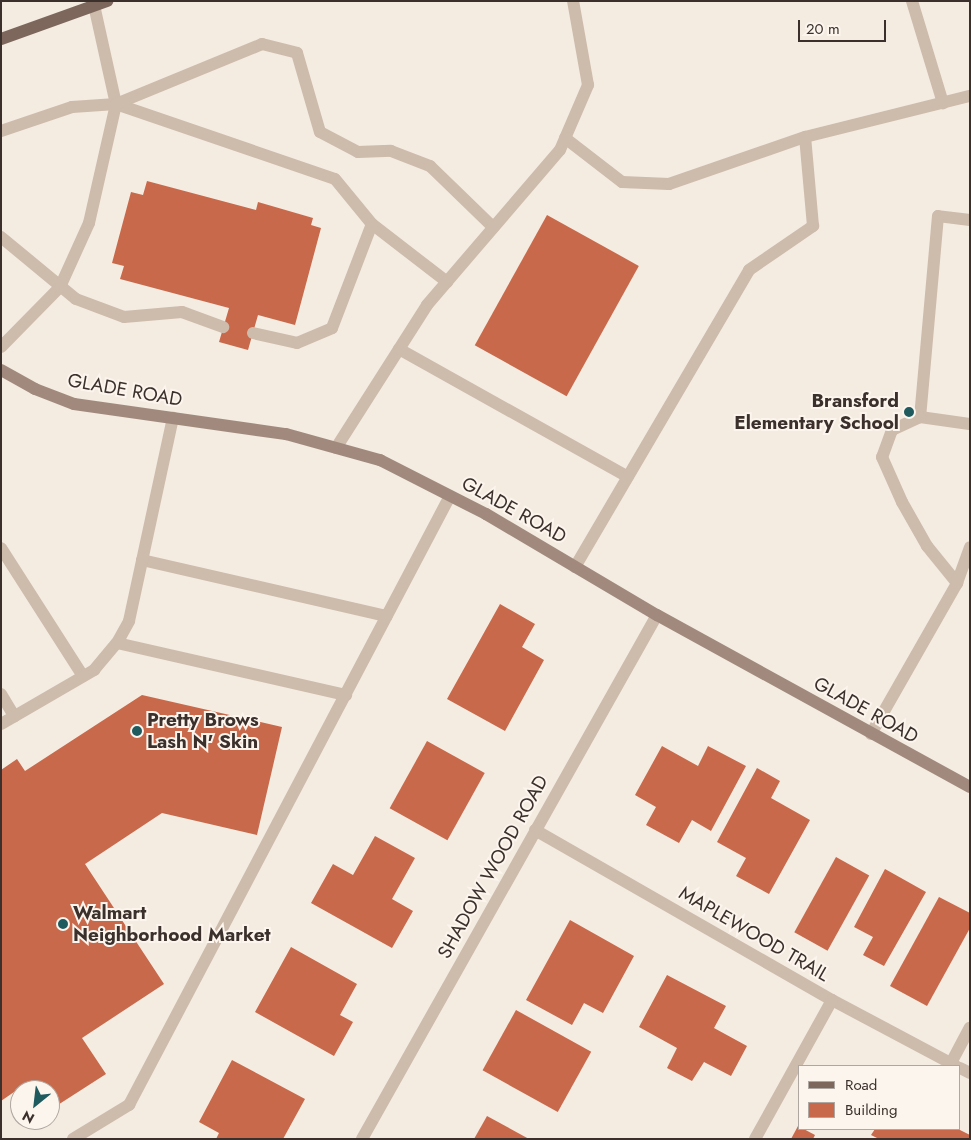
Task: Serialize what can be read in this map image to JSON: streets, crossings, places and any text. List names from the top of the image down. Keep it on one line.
{"streets":{"main road":["GLADE ROAD"],"street":["SHADOW WOOD ROAD","MAPLEWOOD TRAIL"]},"crossings":[["GLADE ROAD","SHADOW WOOD ROAD"],["SHADOW WOOD ROAD","MAPLEWOOD TRAIL"]],"places":["Bransford Elementary School","Pretty Brows Lash N' Skin","Walmart Neighborhood Market"],"legend":["Road","Building"],"scale_bar":"20 m","north":"bottom left"}
